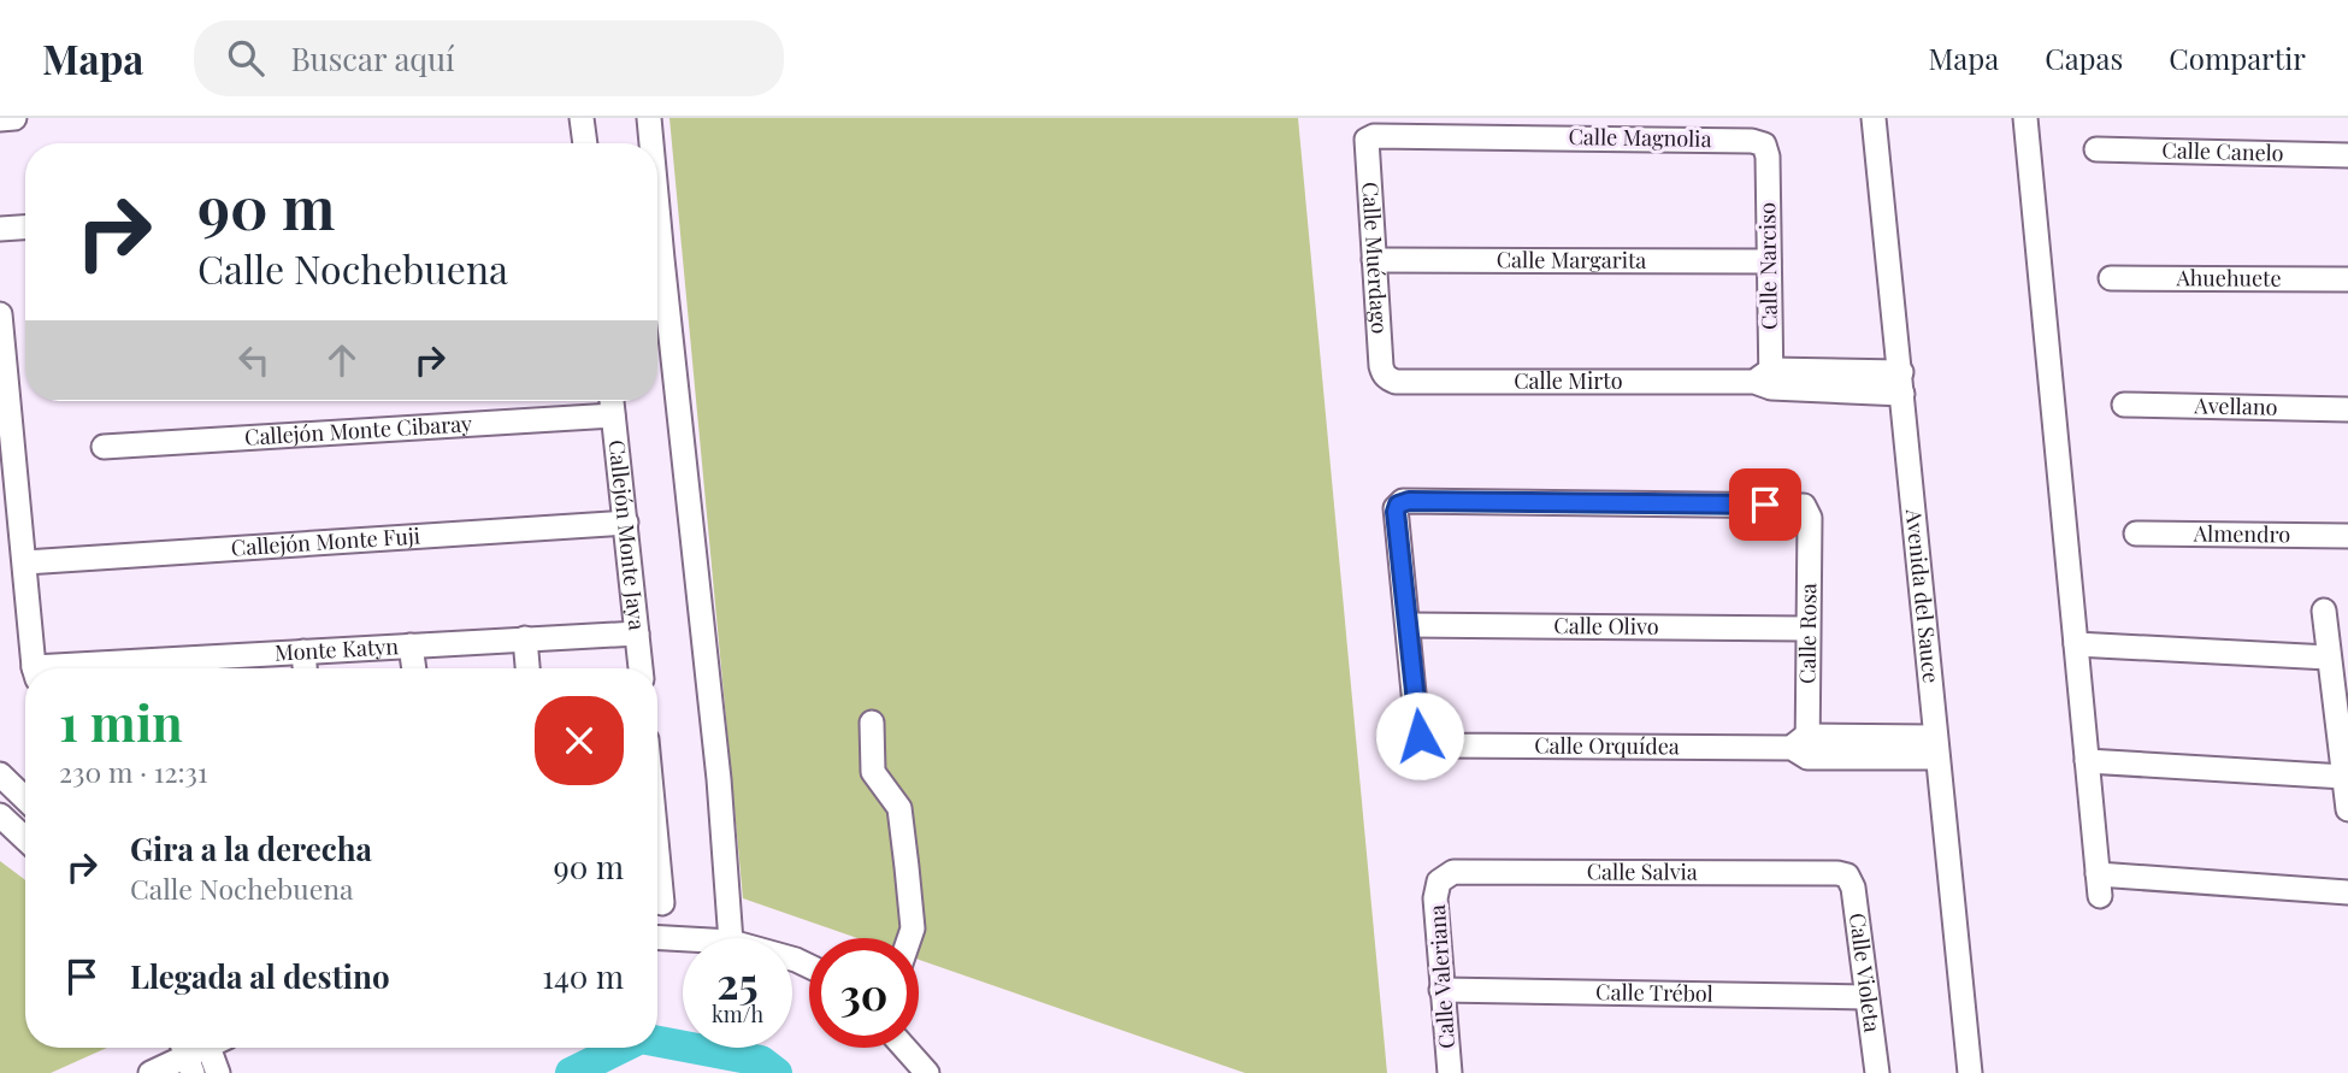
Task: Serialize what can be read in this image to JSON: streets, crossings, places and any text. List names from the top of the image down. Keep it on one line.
{"streets":{"street":["Calle Magnolia","Calle Canelo","Calle Muérdago","Calle Margarita","Calle Narciso","Ahuehuete","Calle Mirto","Avellano","Callejón Monte Cibaray","Callejón Monte Jaya","Almendro","Callejón Monte Fuji","Avenida del Sauce","Calle Olivo","Calle Rosa","Monte Katyn","Calle Orquídea","Calle Salvia","Calle Violeta","Calle Valeriana","Calle Trébol"]},"crossings":[["Calle Magnolia","Calle Muérdago"],["Calle Magnolia","Calle Narciso"],["Calle Muérdago","Calle Margarita"],["Calle Muérdago","Calle Mirto"],["Calle Margarita","Calle Narciso"],["Calle Narciso","Calle Mirto"],["Calle Mirto","Avenida del Sauce"],["Callejón Monte Cibaray","Callejón Monte Jaya"],["Callejón Monte Jaya","Callejón Monte Fuji"],["Callejón Monte Jaya","Monte Katyn"],["Avenida del Sauce","Calle Orquídea"],["Calle Olivo","Calle Rosa"],["Calle Olivo","Calle Orquídea"],["Calle Rosa","Calle Orquídea"],["Calle Salvia","Calle Violeta"],["Calle Salvia","Calle Valeriana"],["Calle Violeta","Calle Trébol"],["Calle Valeriana","Calle Trébol"]],"page":{"header":"Mapa","search":"Buscar aquí","nav":["Mapa","Capas","Compartir"],"turn":["90 m","Calle Nochebuena"],"heading":["1 min","230 m · 12:31"],"list":[{"name":"Gira a la derecha","note":"Calle Nochebuena","value":"90 m"},{"name":"Llegada al destino","value":"140 m"}],"speed":"25 km/h","limit":"30"}}
